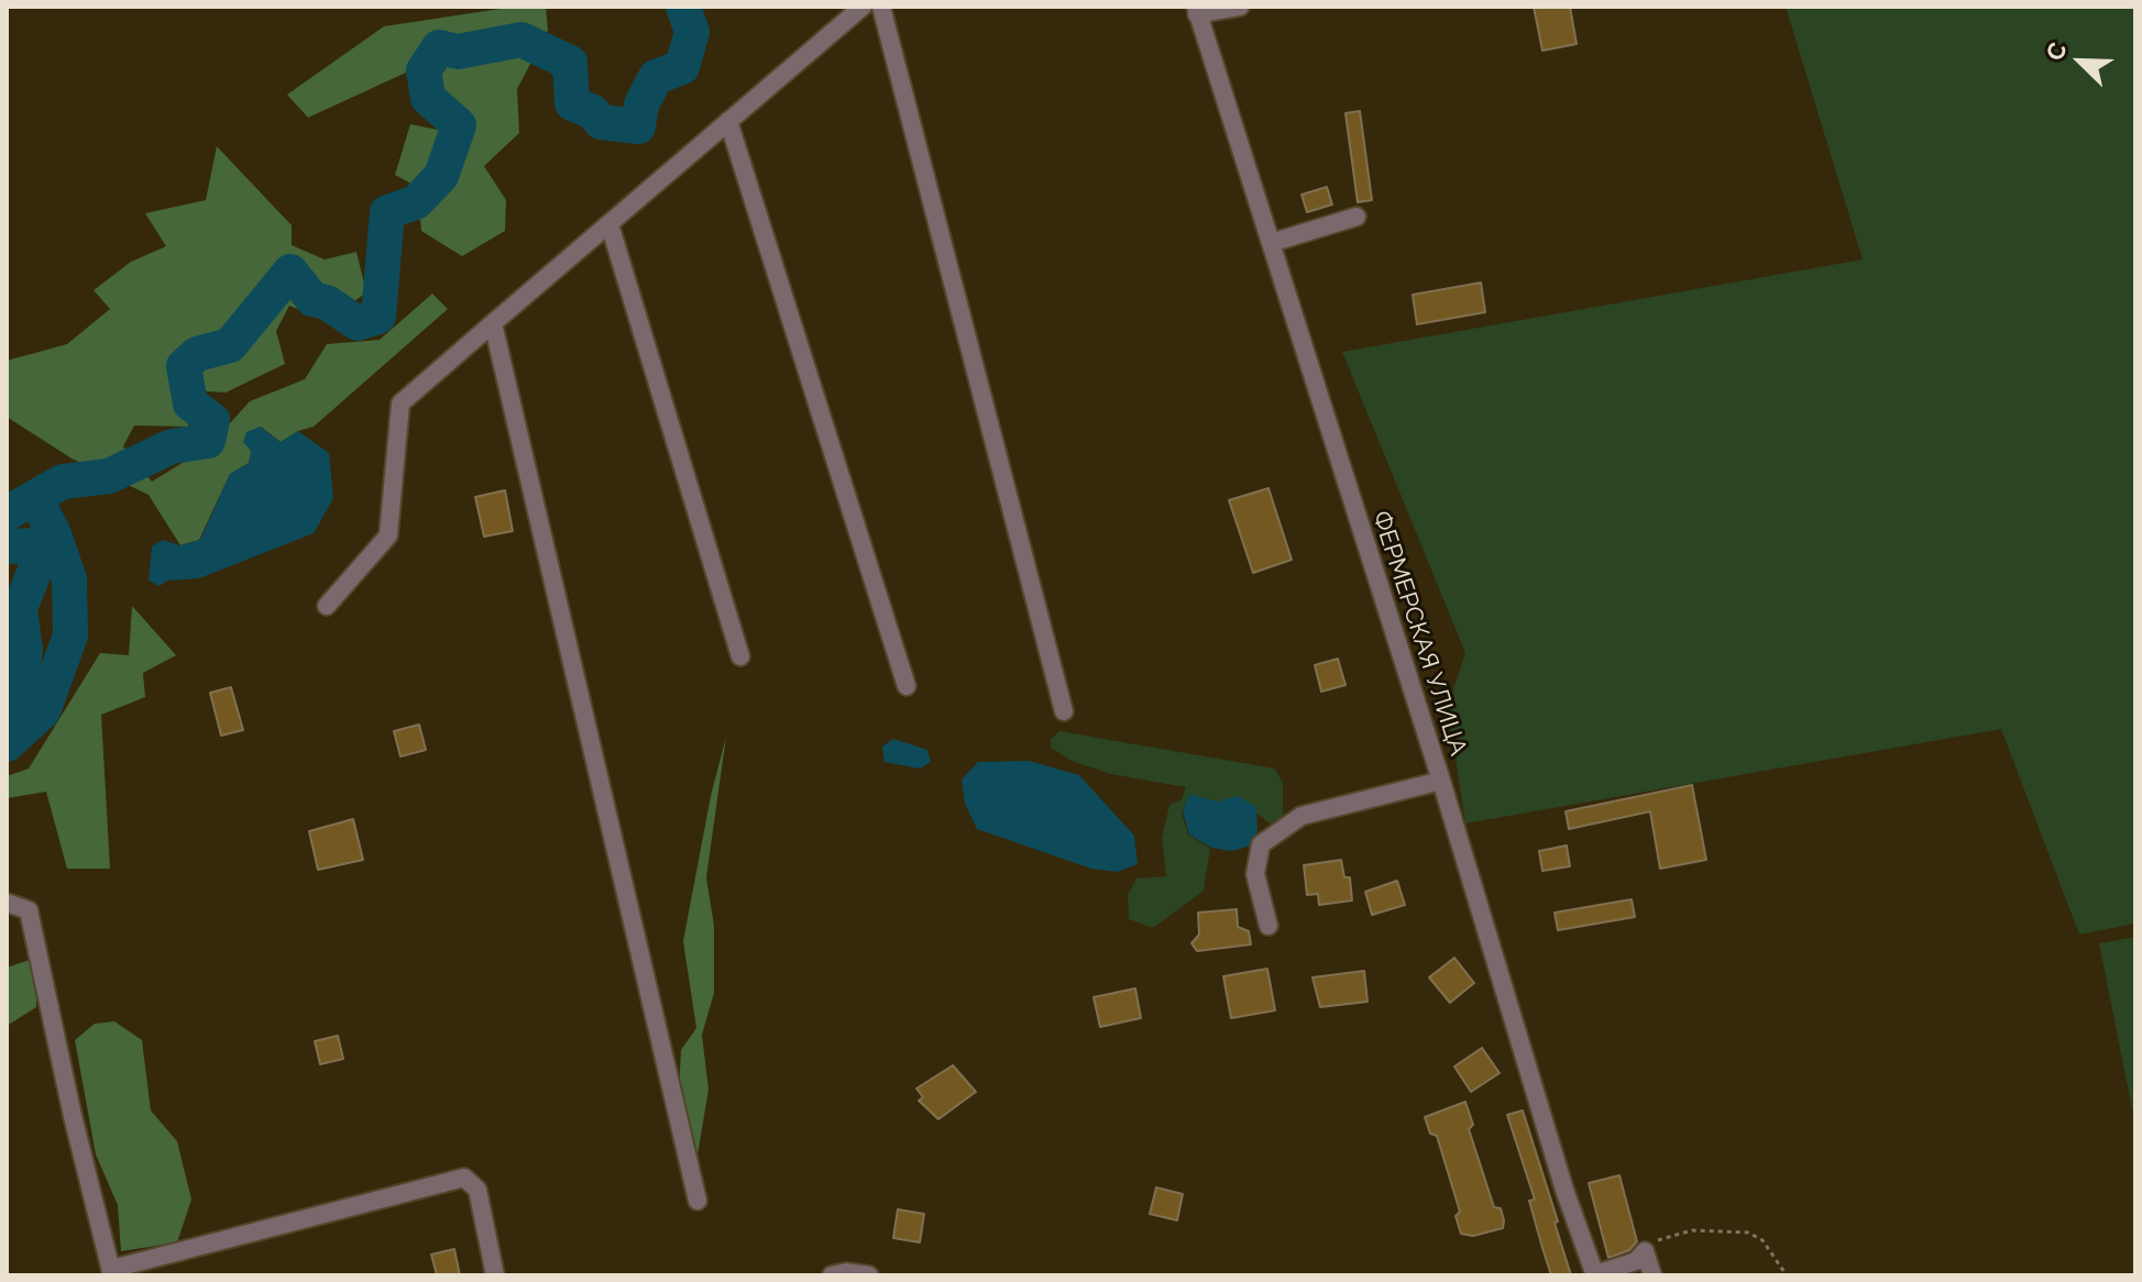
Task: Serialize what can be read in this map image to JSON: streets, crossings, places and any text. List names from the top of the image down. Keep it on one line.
{"streets":{"street":["ФЕРМЕРСКАЯ УЛИЦА"]},"north":"top left"}
